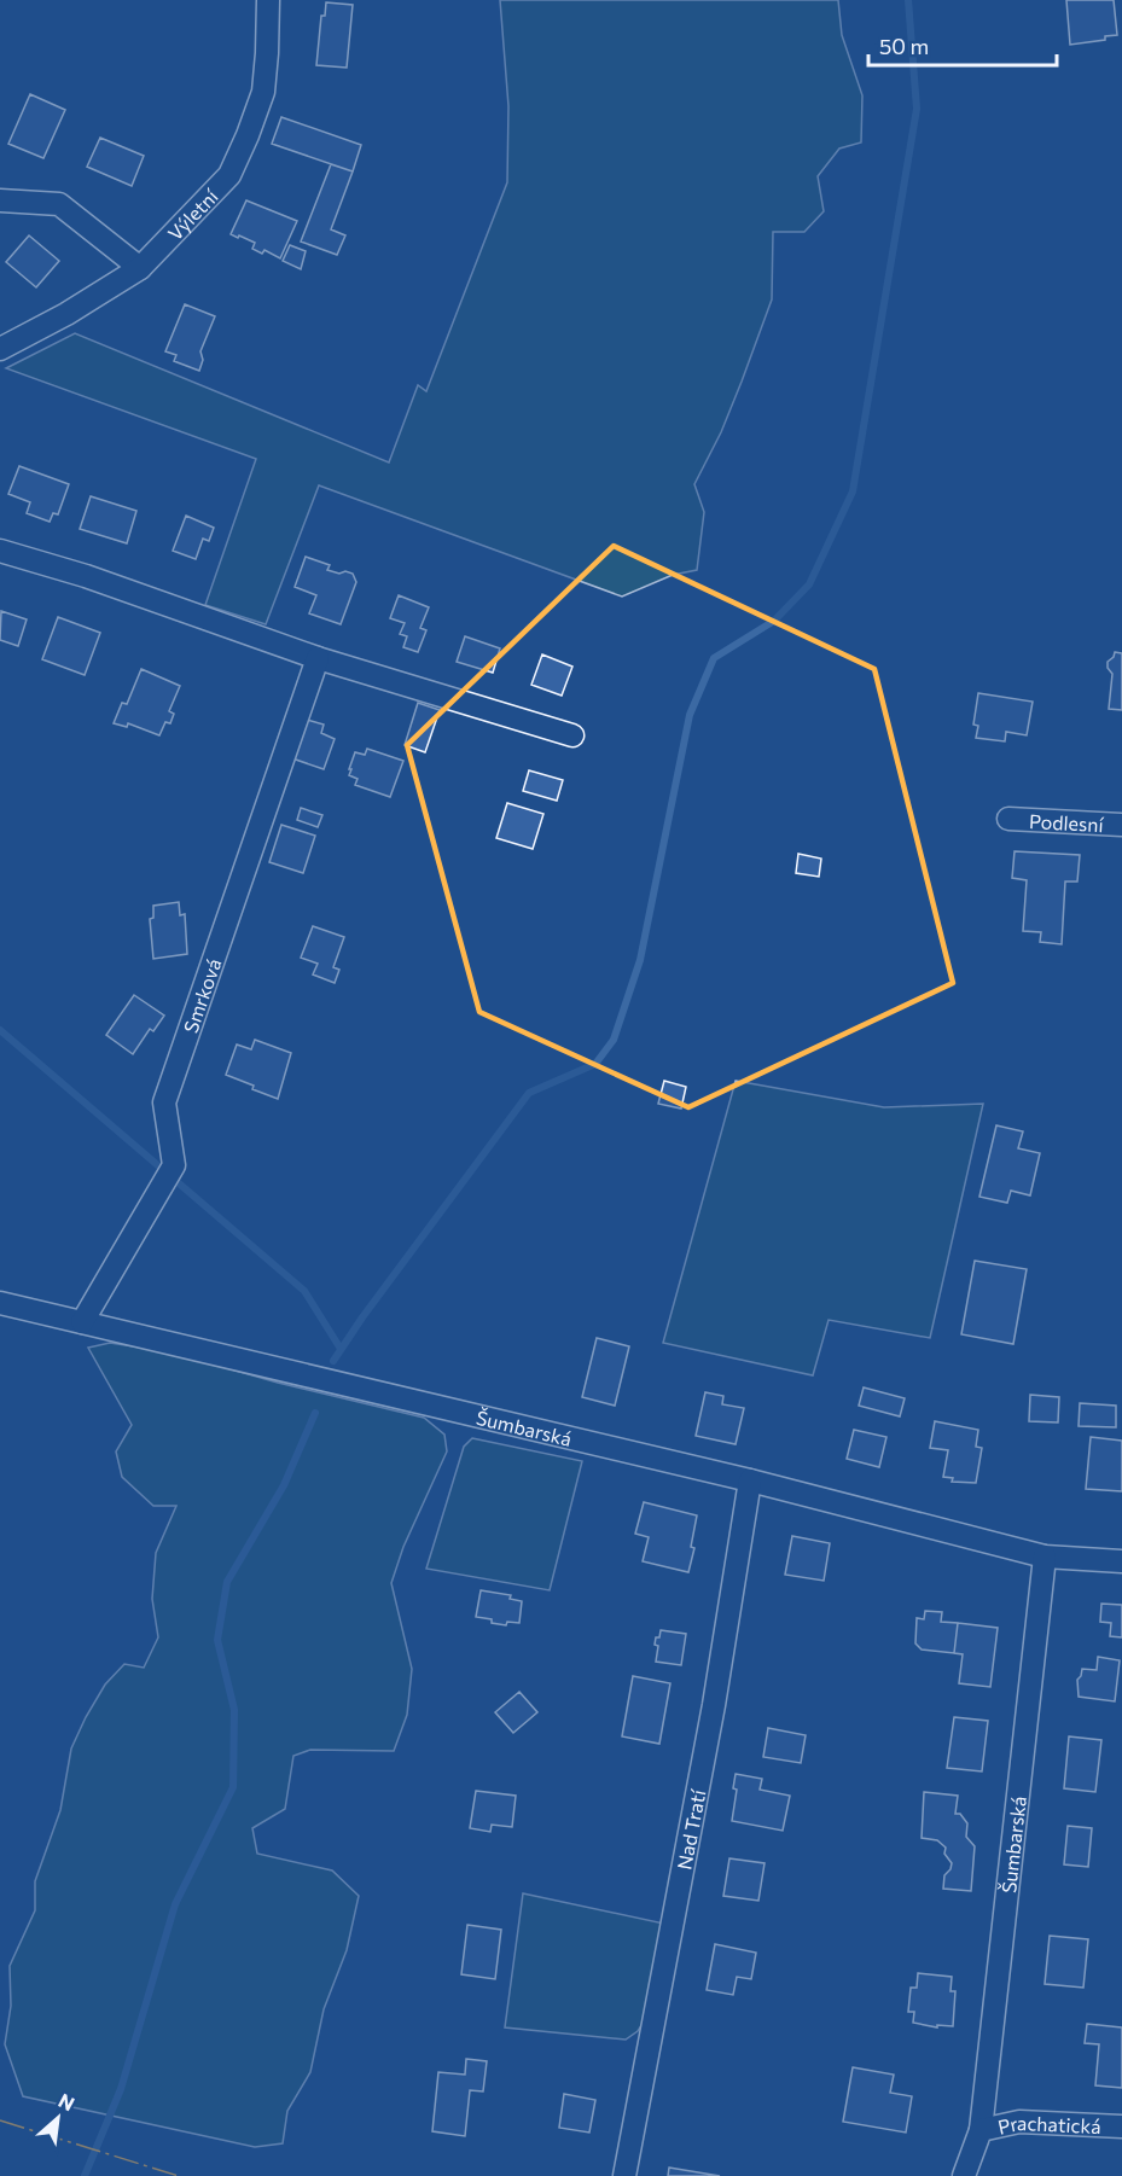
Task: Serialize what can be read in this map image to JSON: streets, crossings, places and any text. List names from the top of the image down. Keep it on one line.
{"streets":{"street":["Výletní","Podlesní","Smrková","Šumbarská","Nad Tratí","Prachatická"]},"crossings":[["Smrková","Šumbarská"],["Šumbarská","Nad Tratí"],["Šumbarská","Prachatická"]],"scale_bar":"50 m","north":"top right"}
